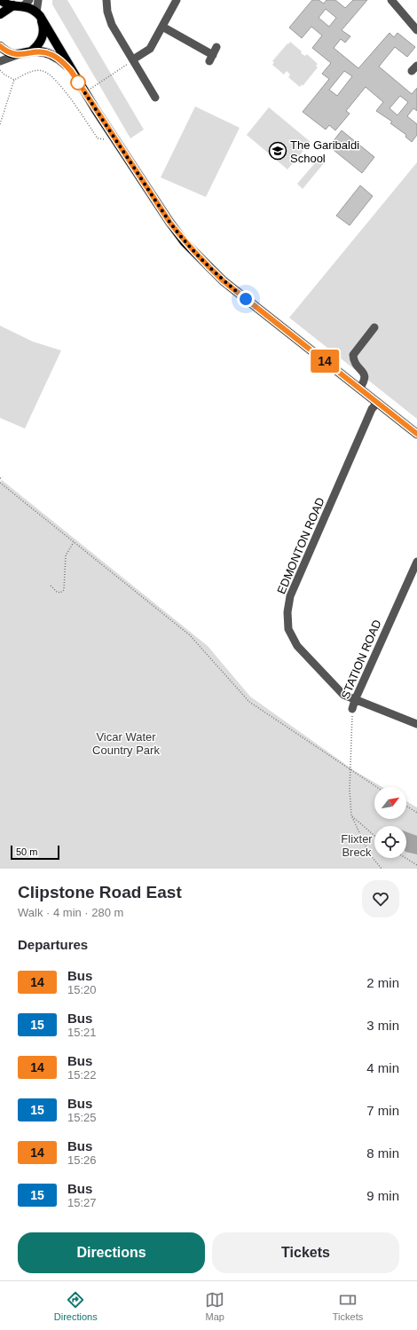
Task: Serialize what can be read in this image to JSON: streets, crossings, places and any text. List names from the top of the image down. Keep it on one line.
{"streets":{"street":["EDMONTON ROAD","STATION ROAD"]},"crossings":[["EDMONTON ROAD","STATION ROAD"]],"parks":["Vicar Water Country Park","Flixter Breck"],"places":{"school or university":["The Garibaldi School"]},"lines":["bus line 14"],"scale_bar":"50 m","north":"top right","page":{"on_map":"14","scale":"50 m","heading":[["Clipstone Road East","Walk · 4 min · 280 m"],"Departures"],"list":[{"mark":"14","name":"Bus","note":"15:20","value":"2 min"},{"mark":"15","name":"Bus","note":"15:21","value":"3 min"},{"mark":"14","name":"Bus","note":"15:22","value":"4 min"},{"mark":"15","name":"Bus","note":"15:25","value":"7 min"},{"mark":"14","name":"Bus","note":"15:26","value":"8 min"},{"mark":"15","name":"Bus","note":"15:27","value":"9 min"}],"buttons":["Directions","Tickets"],"tabs":["Directions","Map","Tickets"]}}
